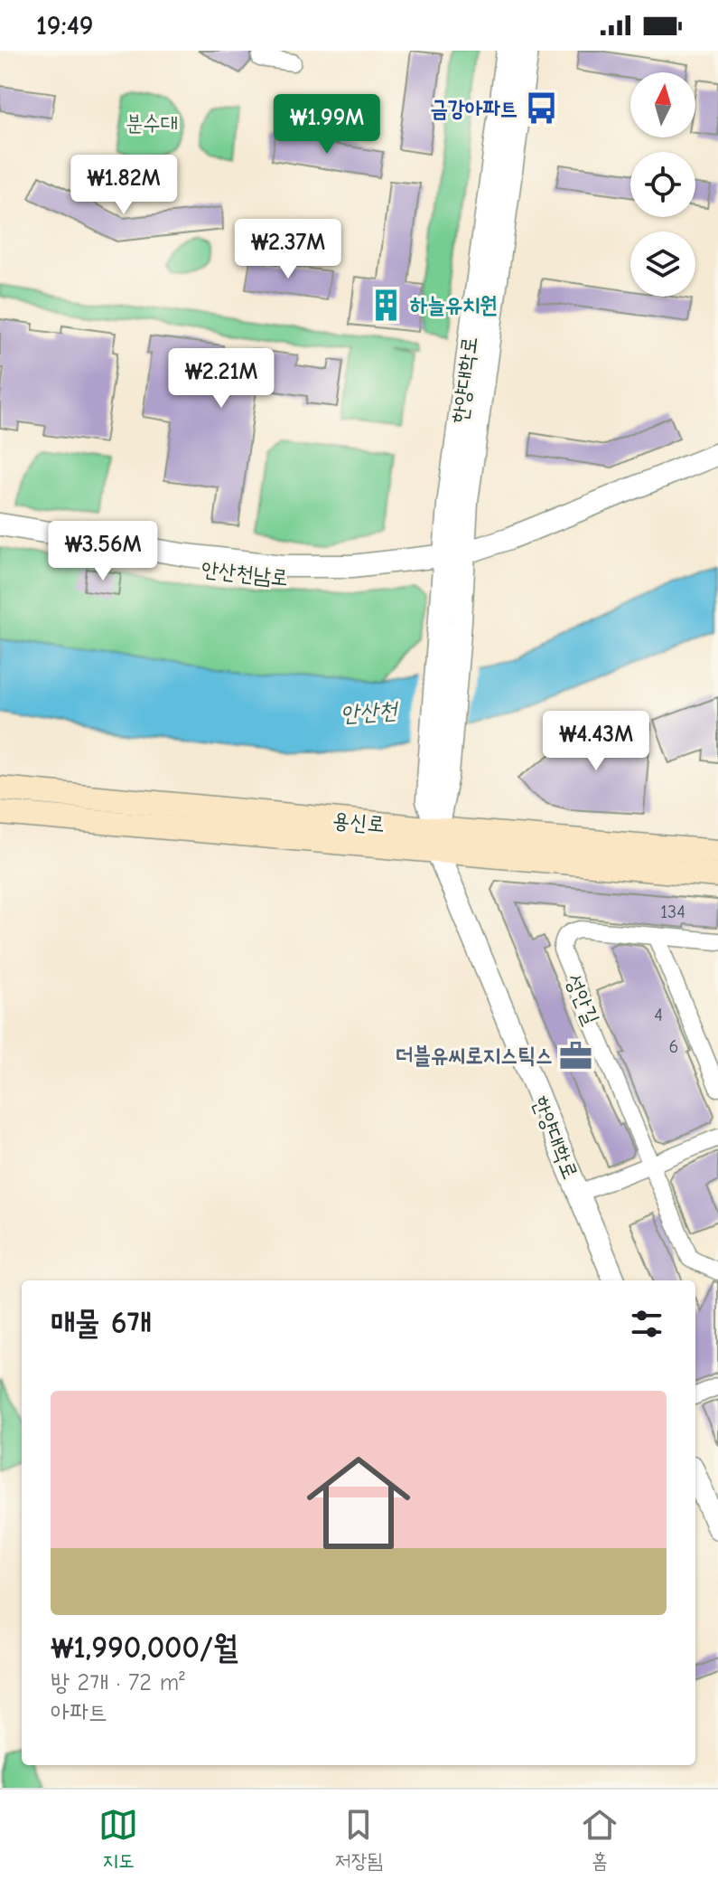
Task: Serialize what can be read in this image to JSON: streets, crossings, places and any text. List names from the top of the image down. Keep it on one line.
{"streets":{"main road":["용신로"],"street":["한양대학로","안산천남로","성안길"]},"crossings":[["한양대학로","안산천남로"],["한양대학로","용신로"]],"water":["안산천"],"parks":["분수대"],"places":{"bus stop":["금강아파트"],"building":["하늘유치원"],"office":["더블유씨로지스틱스"]},"house_numbers":["134","4","6"],"north":"top","page":{"status":"19:49","price":["₩1.99M","₩1.82M","₩2.37M","₩2.21M","₩3.56M","₩4.43M"],"heading":"매물 6개","list":[{"name":"₩1,990,000/월","note":"방 2개 · 72 m² · 아파트"}],"tabs":["지도","저장됨","홈"]}}
